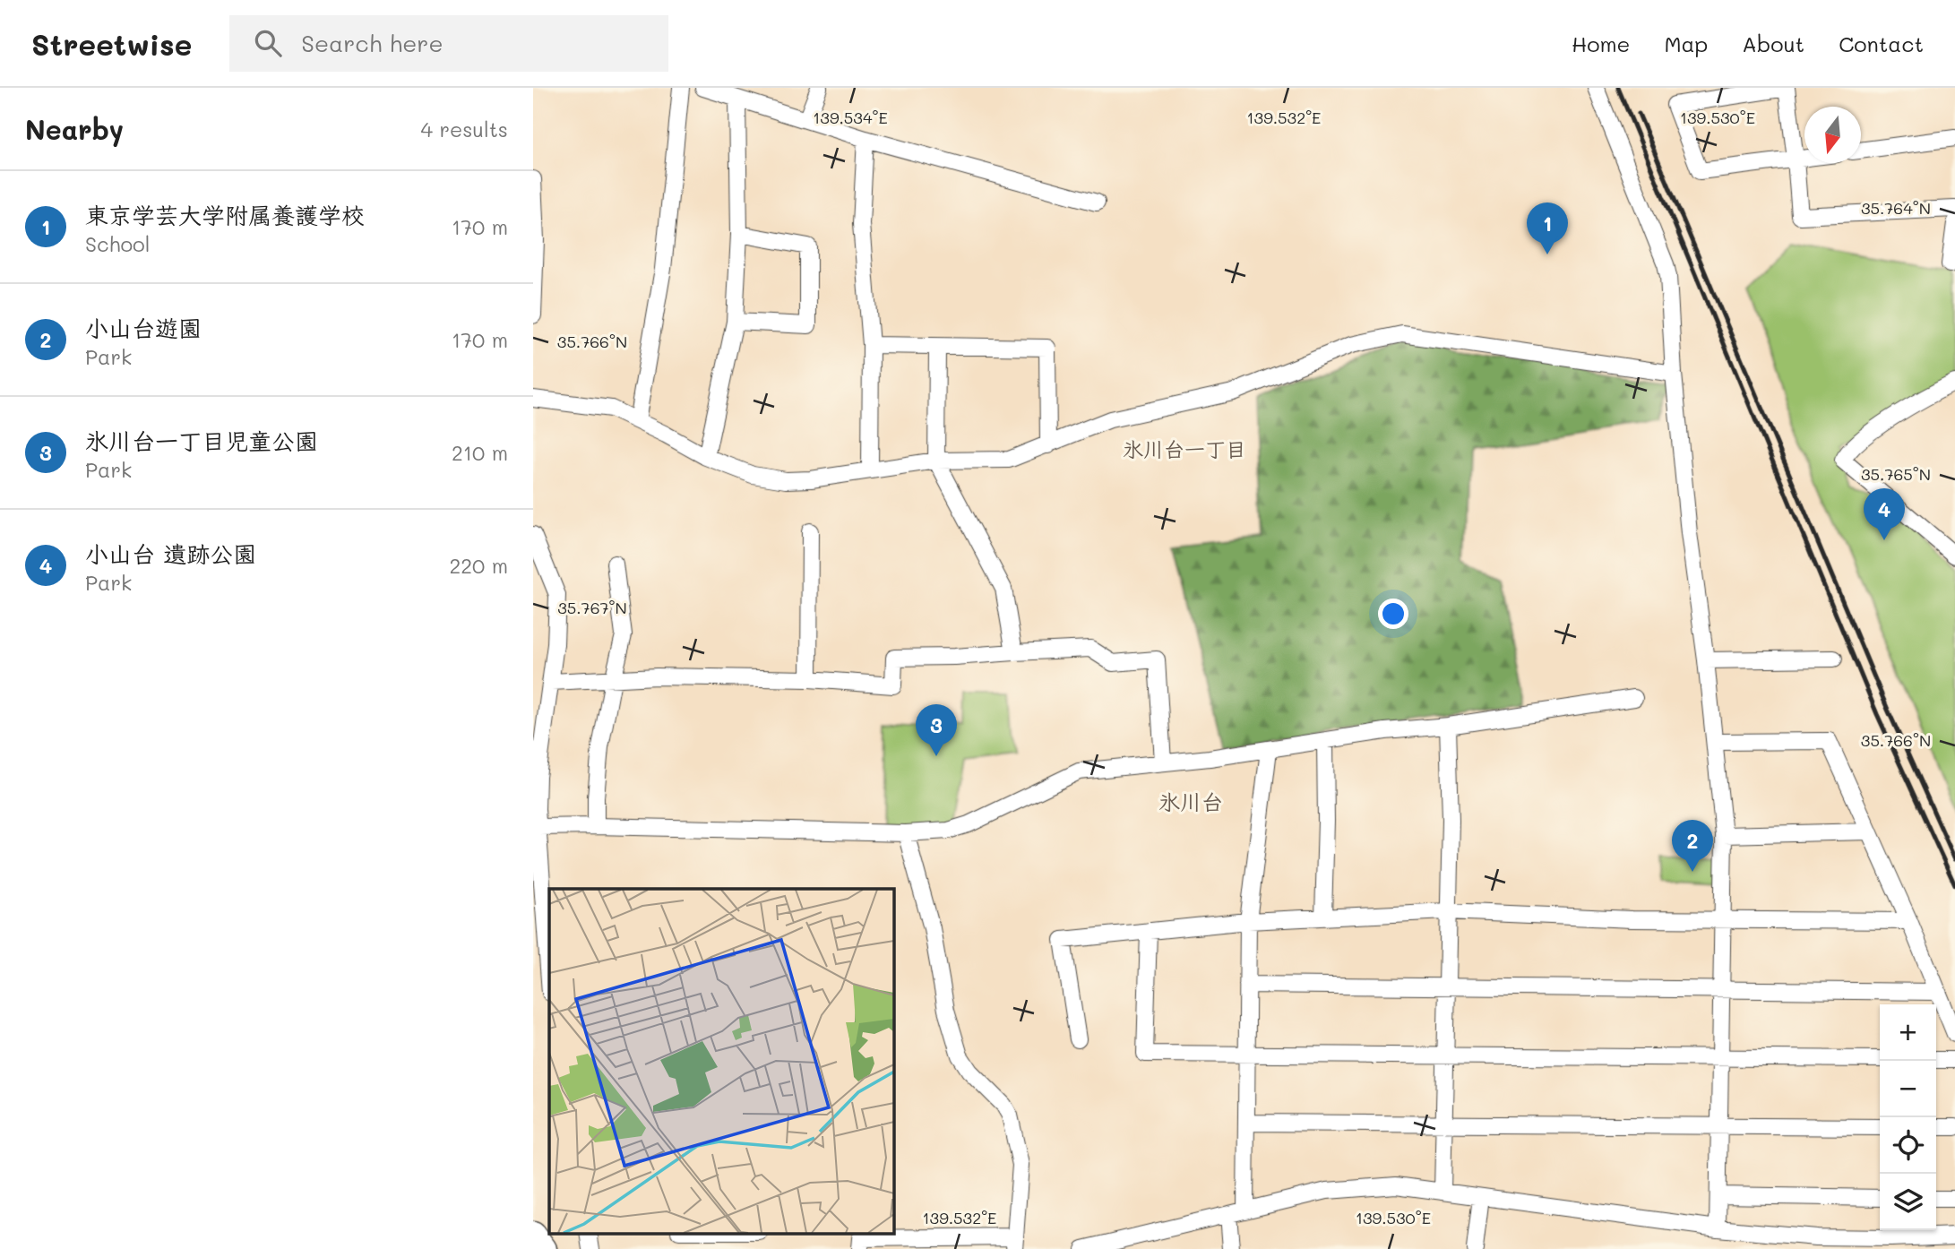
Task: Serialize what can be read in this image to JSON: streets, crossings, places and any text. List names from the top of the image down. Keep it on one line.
{"districts":["氷川台一丁目","氷川台"],"north":"bottom","page":{"header":"Streetwise","search":"Search here","nav":["Home","Map","About","Contact"],"heading":["Nearby","4 results"],"list":[{"mark":"1","name":"東京学芸大学附属養護学校","note":"School","value":"170 m"},{"mark":"2","name":"小山台遊園","note":"Park","value":"170 m"},{"mark":"3","name":"氷川台一丁目児童公園","note":"Park","value":"210 m"},{"mark":"4","name":"小山台 遺跡公園","note":"Park","value":"220 m"}],"pins":["1","4","3","2"],"map_buttons":["+","−"]},"coordinates":["139.534°E","139.532°E","139.530°E","35.764°N","35.766°N","35.765°N","35.767°N"]}
